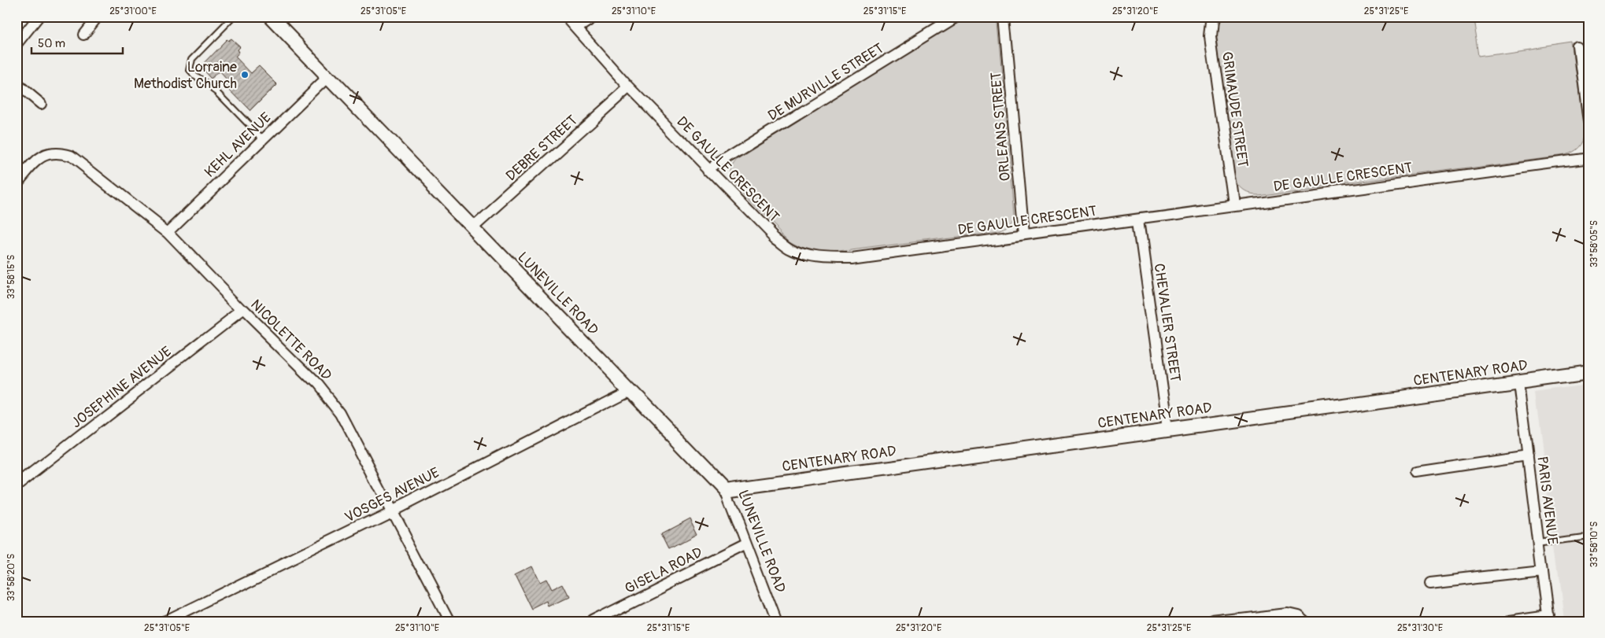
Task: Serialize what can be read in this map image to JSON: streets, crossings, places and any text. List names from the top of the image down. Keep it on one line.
{"streets":{"street":["DE MURVILLE STREET","GRIMAUDE STREET","ORLEANS STREET","KEHL AVENUE","DEBRE STREET","DE GAULLE CRESCENT","LUNEVILLE ROAD","CHEVALIER STREET","NICOLETTE ROAD","CENTENARY ROAD","JOSEPHINE AVENUE","VOSGES AVENUE","PARIS AVENUE","GISELA ROAD"]},"crossings":[["DE MURVILLE STREET","DE GAULLE CRESCENT"],["GRIMAUDE STREET","DE GAULLE CRESCENT"],["ORLEANS STREET","DE GAULLE CRESCENT"],["KEHL AVENUE","LUNEVILLE ROAD"],["KEHL AVENUE","NICOLETTE ROAD"],["DEBRE STREET","DE GAULLE CRESCENT"],["DEBRE STREET","LUNEVILLE ROAD"],["DE GAULLE CRESCENT","CHEVALIER STREET"],["LUNEVILLE ROAD","CENTENARY ROAD"],["LUNEVILLE ROAD","VOSGES AVENUE"],["LUNEVILLE ROAD","GISELA ROAD"],["CHEVALIER STREET","CENTENARY ROAD"],["NICOLETTE ROAD","JOSEPHINE AVENUE"],["NICOLETTE ROAD","VOSGES AVENUE"],["CENTENARY ROAD","PARIS AVENUE"]],"places":["Lorraine Methodist Church"],"scale_bar":"50 m","coordinates":["25°31'00\"E","25°31'05\"E","25°31'10\"E","25°31'15\"E","25°31'20\"E","25°31'25\"E","33°58'05\"S","33°58'15\"S","33°58'10\"S","33°58'20\"S","25°31'30\"E"]}
